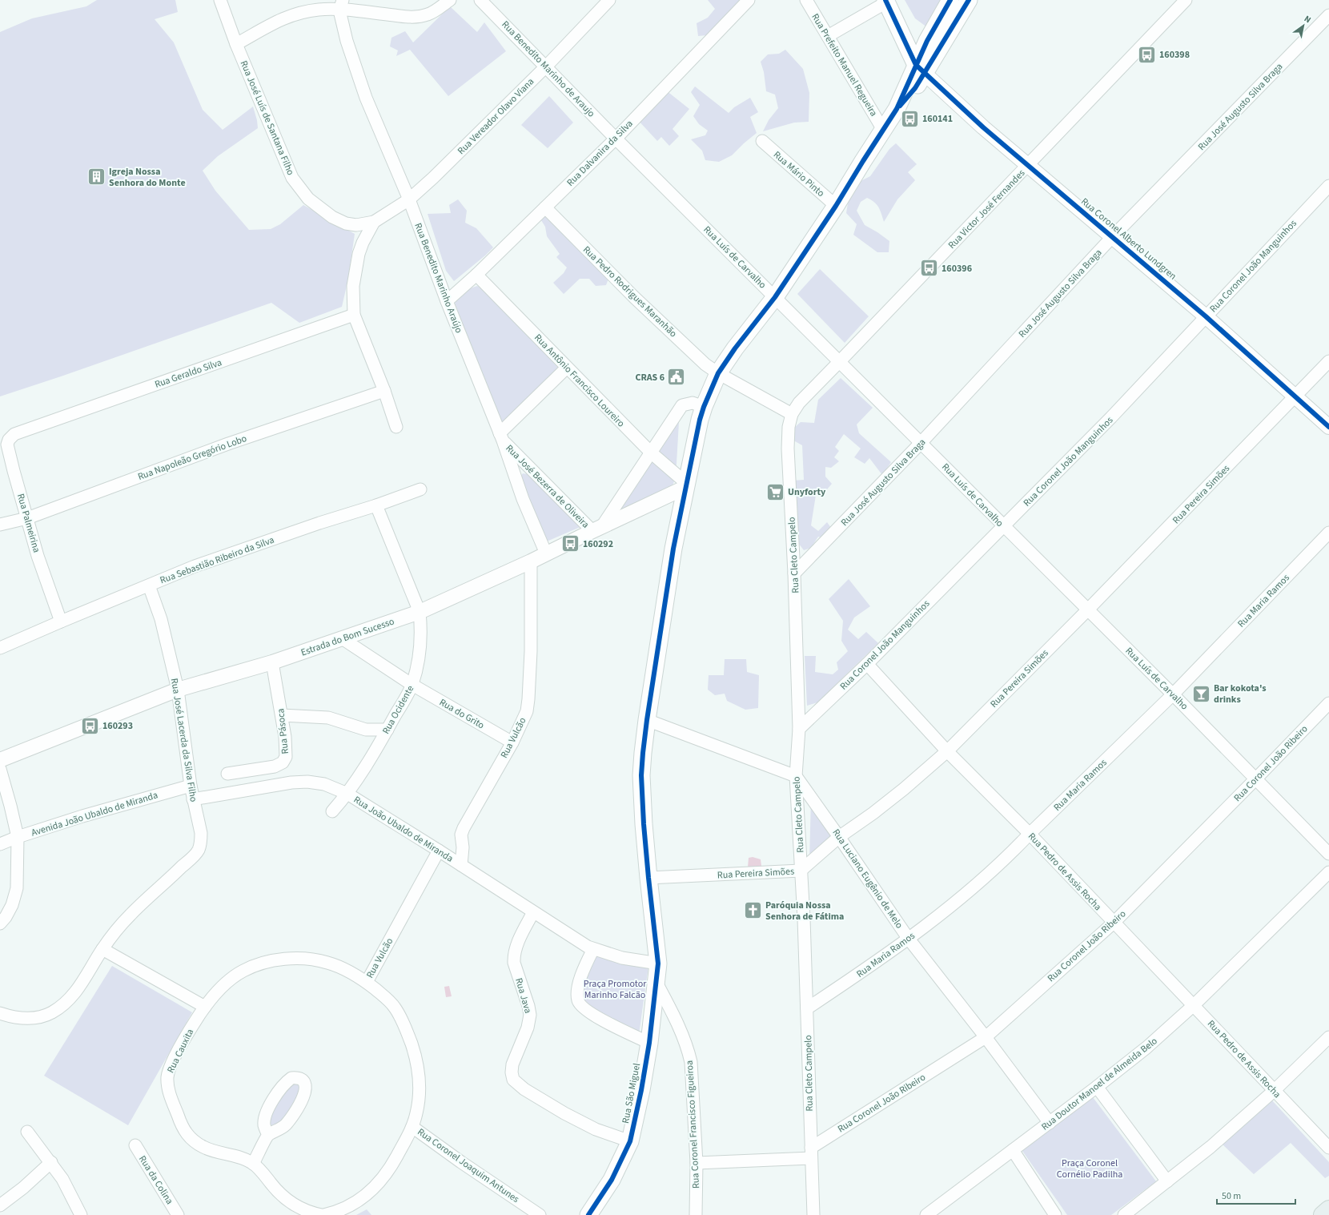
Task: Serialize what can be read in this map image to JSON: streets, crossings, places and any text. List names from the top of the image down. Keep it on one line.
{"streets":{"main road":["Rua São Miguel"],"street":["Rua Prefeito Manuel Regueira","Rua Benedito Marinho de Araujo","Rua José Augusto Silva Braga","Rua Vereador Olavo Viana","Rua José Luís de Santana Filho","Rua Dalvanira da Silva","Rua Mário Pinto","Rua Victor José Fernandes","Rua Coronel Alberto Lundgren","Rua Luís de Carvalho","Rua Coronel João Manguinhos","Rua Benedito Marinho Araújo","Rua Pedro Rodrigues Maranhão","Rua Geraldo Silva","Rua Antônio Francisco Loureiro","Rua Napoleão Gregório Lobo","Rua José Bezerra de Oliveira","Rua Pereira Simões","Rua Palmeirina","Rua Cleto Campelo","Rua Sebastião Ribeiro da Silva","Rua Maria Ramos","Estrada do Bom Sucesso","Rua Ocidente","Rua do Grito","Rua Pásoca","Rua Vulcão","Rua José Lacerda da Silva Filho","Rua Coronel João Ribeiro","Avenida João Ubaldo de Miranda","Rua João Ubaldo de Miranda","Rua Pedro de Assis Rocha","Rua Luciano Eugênio de Melo","Rua Java","Rua Cauxita","Rua Doutor Manoel de Almeida Belo","Rua Coronel Francisco Figueiroa","Rua Coronel Joaquim Antunes","Rua da Colina"]},"crossings":[["Rua Prefeito Manuel Regueira","Rua São Miguel"],["Rua Benedito Marinho de Araujo","Rua Vereador Olavo Viana"],["Rua Benedito Marinho de Araujo","Rua Dalvanira da Silva"],["Rua Benedito Marinho de Araujo","Rua Luís de Carvalho"],["Rua José Augusto Silva Braga","Rua Coronel Alberto Lundgren"],["Rua José Augusto Silva Braga","Rua Luís de Carvalho"],["Rua José Augusto Silva Braga","Rua Cleto Campelo"],["Rua Vereador Olavo Viana","Rua José Luís de Santana Filho"],["Rua Vereador Olavo Viana","Rua Benedito Marinho Araújo"],["Rua Dalvanira da Silva","Rua Luís de Carvalho"],["Rua Dalvanira da Silva","Rua Benedito Marinho Araújo"],["Rua Dalvanira da Silva","Rua Pedro Rodrigues Maranhão"],["Rua Dalvanira da Silva","Rua Antônio Francisco Loureiro"],["Rua Mário Pinto","Rua São Miguel"],["Rua Victor José Fernandes","Rua Coronel Alberto Lundgren"],["Rua Victor José Fernandes","Rua Luís de Carvalho"],["Rua Victor José Fernandes","Rua Cleto Campelo"],["Rua Coronel Alberto Lundgren","Rua Coronel João Manguinhos"],["Rua Coronel Alberto Lundgren","Rua Pereira Simões"],["Rua Coronel Alberto Lundgren","Rua São Miguel"],["Rua Luís de Carvalho","Rua Coronel João Manguinhos"],["Rua Luís de Carvalho","Rua Pereira Simões"],["Rua Luís de Carvalho","Rua Cleto Campelo"],["Rua Luís de Carvalho","Rua Maria Ramos"],["Rua Luís de Carvalho","Rua Coronel João Ribeiro"],["Rua Luís de Carvalho","Rua São Miguel"],["Rua Coronel João Manguinhos","Rua Cleto Campelo"],["Rua Coronel João Manguinhos","Rua Pedro de Assis Rocha"],["Rua Benedito Marinho Araújo","Rua José Bezerra de Oliveira"],["Rua Benedito Marinho Araújo","Estrada do Bom Sucesso"],["Rua Pedro Rodrigues Maranhão","Rua São Miguel"],["Rua Geraldo Silva","Rua Palmeirina"],["Rua Antônio Francisco Loureiro","Estrada do Bom Sucesso"],["Rua Antônio Francisco Loureiro","Rua São Miguel"],["Rua Napoleão Gregório Lobo","Rua Palmeirina"],["Rua José Bezerra de Oliveira","Estrada do Bom Sucesso"],["Rua Pereira Simões","Rua Cleto Campelo"],["Rua Pereira Simões","Rua Pedro de Assis Rocha"],["Rua Pereira Simões","Rua Luciano Eugênio de Melo"],["Rua Pereira Simões","Rua São Miguel"],["Rua Palmeirina","Rua Sebastião Ribeiro da Silva"],["Rua Cleto Campelo","Rua Maria Ramos"],["Rua Cleto Campelo","Rua Coronel João Ribeiro"],["Rua Cleto Campelo","Rua Luciano Eugênio de Melo"],["Rua Sebastião Ribeiro da Silva","Rua Ocidente"],["Rua Sebastião Ribeiro da Silva","Rua José Lacerda da Silva Filho"],["Rua Maria Ramos","Rua Pedro de Assis Rocha"],["Rua Maria Ramos","Rua Luciano Eugênio de Melo"],["Estrada do Bom Sucesso","Rua Ocidente"],["Estrada do Bom Sucesso","Rua do Grito"],["Estrada do Bom Sucesso","Rua Pásoca"],["Estrada do Bom Sucesso","Rua Vulcão"],["Estrada do Bom Sucesso","Rua José Lacerda da Silva Filho"],["Estrada do Bom Sucesso","Rua São Miguel"],["Rua Ocidente","Rua do Grito"],["Rua Ocidente","Rua João Ubaldo de Miranda"],["Rua do Grito","Rua Vulcão"],["Rua Vulcão","Rua João Ubaldo de Miranda"],["Rua Vulcão","Rua Cauxita"],["Rua José Lacerda da Silva Filho","Avenida João Ubaldo de Miranda"],["Rua José Lacerda da Silva Filho","Rua João Ubaldo de Miranda"],["Rua Coronel João Ribeiro","Rua Pedro de Assis Rocha"],["Rua Coronel João Ribeiro","Rua Luciano Eugênio de Melo"],["Rua Coronel João Ribeiro","Rua Coronel Francisco Figueiroa"],["Rua João Ubaldo de Miranda","Rua Java"],["Rua João Ubaldo de Miranda","Rua São Miguel"],["Rua Pedro de Assis Rocha","Rua Doutor Manoel de Almeida Belo"],["Rua Luciano Eugênio de Melo","Rua Doutor Manoel de Almeida Belo"],["Rua Java","Rua São Miguel"],["Rua Cauxita","Rua Coronel Joaquim Antunes"],["Rua São Miguel","Rua Coronel Francisco Figueiroa"]],"parks":["Praça Promotor Marinho Falcão","Praça Coronel Cornélio Padilha"],"places":{"bus stop":["160398","160141","160396","160292","160293"],"building":["Igreja Nossa Senhora do Monte"],"public building":["CRAS 6"],"supermarket":["Unyforty"],"bar":["Bar kokota's drinks"],"church":["Paróquia Nossa Senhora de Fátima"]},"scale_bar":"50 m","north":"top right"}
